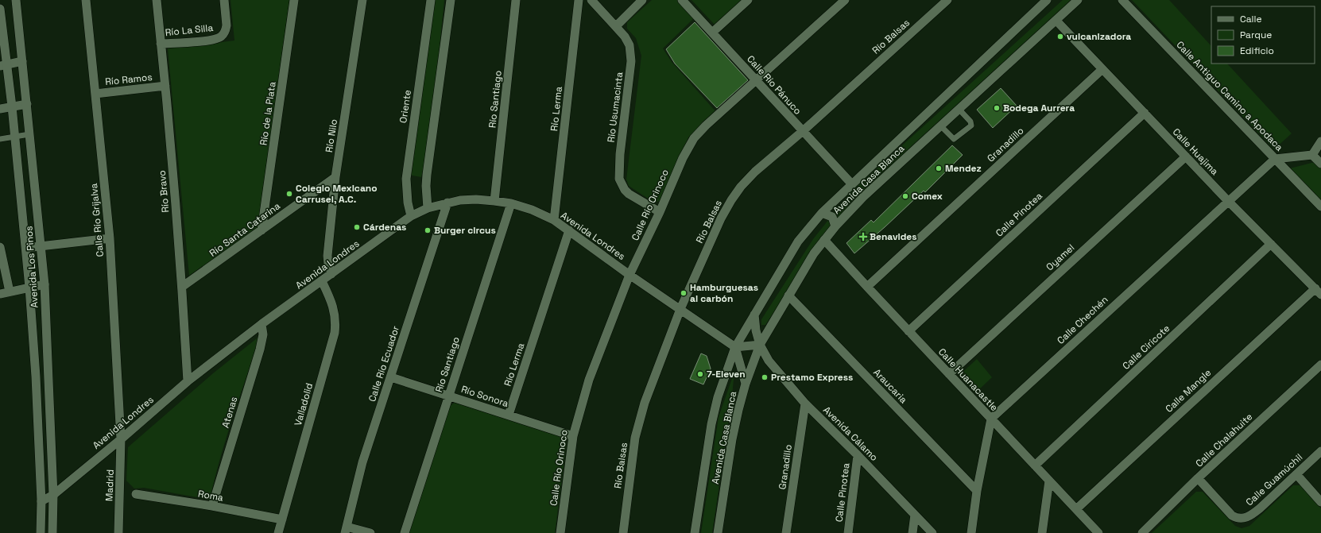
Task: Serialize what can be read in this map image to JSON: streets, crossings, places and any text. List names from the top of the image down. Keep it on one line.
{"streets":{"street":["Río La Silla","Río Balsas","Río Ramos","Calle Río Pánuco","Calle Antiguo Camino a Apodaca","Río Santiago","Oriente","Río Usumacinta","Río Lerma","Río de la Plata","Río Nilo","Granadillo","Calle Huajima","Avenida Casa Blanca","Río Bravo","Calle Río Orinoco","Calle Pinotea","Calle Río Grijalva","Río Santa Catarina","Avenida Londres","Oyamel","Avenida Los Pinos","Calle Chechén","Calle Ciricote","Calle Río Ecuador","Calle Huanacastle","Araucaria","Calle Mangle","Río Sonora","Valladolid","Atenas","Avenida Cálamo","Calle Chalahuite","Calle Guamúchil","Madrid","Roma"]},"crossings":[["Río La Silla","Río Bravo"],["Río Balsas","Calle Río Pánuco"],["Río Balsas","Avenida Londres"],["Río Ramos","Río Bravo"],["Río Ramos","Calle Río Grijalva"],["Calle Río Pánuco","Avenida Casa Blanca"],["Calle Río Pánuco","Calle Río Orinoco"],["Calle Antiguo Camino a Apodaca","Calle Chechén"],["Río Santiago","Avenida Londres"],["Río Santiago","Río Sonora"],["Oriente","Avenida Londres"],["Río Usumacinta","Calle Río Orinoco"],["Río Lerma","Avenida Londres"],["Río Lerma","Río Sonora"],["Río de la Plata","Río Santa Catarina"],["Río Nilo","Río Santa Catarina"],["Río Nilo","Avenida Londres"],["Granadillo","Calle Huajima"],["Granadillo","Calle Huanacastle"],["Granadillo","Avenida Cálamo"],["Calle Huajima","Avenida Casa Blanca"],["Calle Huajima","Calle Pinotea"],["Calle Huajima","Oyamel"],["Calle Huajima","Calle Chechén"],["Calle Huajima","Calle Ciricote"],["Calle Huajima","Calle Mangle"],["Avenida Casa Blanca","Avenida Londres"],["Avenida Casa Blanca","Calle Huanacastle"],["Avenida Casa Blanca","Araucaria"],["Avenida Casa Blanca","Avenida Cálamo"],["Río Bravo","Río Santa Catarina"],["Río Bravo","Avenida Londres"],["Calle Río Orinoco","Avenida Londres"],["Calle Río Orinoco","Río Sonora"],["Calle Pinotea","Calle Huanacastle"],["Calle Pinotea","Avenida Cálamo"],["Calle Río Grijalva","Avenida Londres"],["Calle Río Grijalva","Madrid"],["Avenida Londres","Avenida Los Pinos"],["Avenida Londres","Calle Río Ecuador"],["Avenida Londres","Valladolid"],["Avenida Londres","Atenas"],["Avenida Londres","Madrid"],["Oyamel","Calle Huanacastle"],["Calle Chechén","Calle Huanacastle"],["Calle Ciricote","Calle Huanacastle"],["Calle Río Ecuador","Río Sonora"],["Calle Huanacastle","Calle Mangle"],["Valladolid","Roma"],["Atenas","Roma"],["Calle Chalahuite","Calle Guamúchil"]],"places":{"other":["vulcanizadora","Bodega Aurrera","Mendez","Colegio Mexicano Carrusel, A.C.","Comex","Cárdenas","Burger circus","Hamburguesas al carbón","7-Eleven","Prestamo Express"],"health":["Benavides"]},"legend":["Calle","Parque","Edificio"]}
